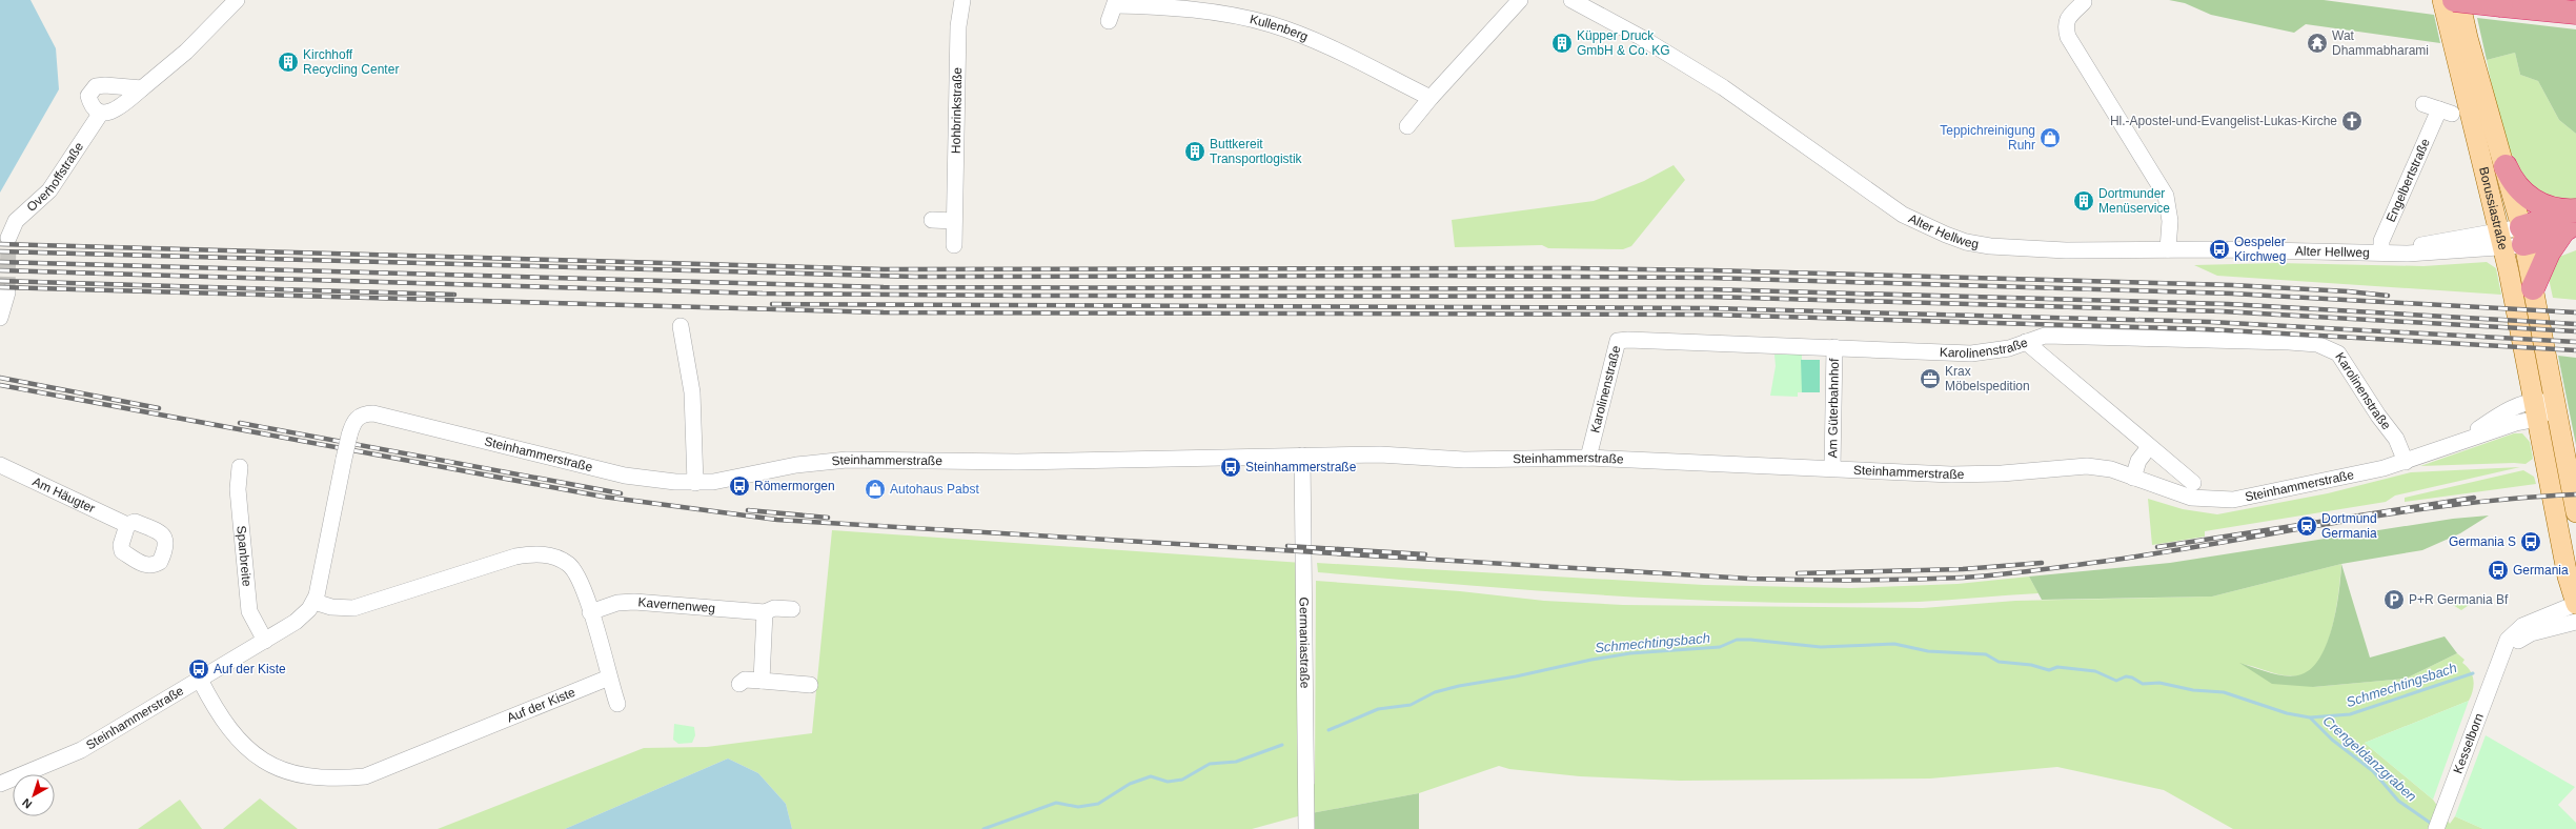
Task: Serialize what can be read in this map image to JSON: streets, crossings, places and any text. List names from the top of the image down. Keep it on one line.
{"streets":{"main road":["Borussiastraße"],"street":["Kullenberg","Hohbrinkstraße","Overhoffstraße","Engelbertstraße","Alter Hellweg","Karolinenstraße","Am Güterbahnhof","Steinhammerstraße","Am Häugter","Spanbreite","Kavernenweg","Germaniastraße","Auf der Kiste","Kesselborn"]},"crossings":[["Engelbertstraße","Alter Hellweg"],["Borussiastraße","Alter Hellweg"],["Borussiastraße","Steinhammerstraße"],["Borussiastraße","Kesselborn"],["Karolinenstraße","Am Güterbahnhof"],["Karolinenstraße","Steinhammerstraße"],["Am Güterbahnhof","Steinhammerstraße"],["Steinhammerstraße","Spanbreite"],["Steinhammerstraße","Germaniastraße"],["Steinhammerstraße","Auf der Kiste"]],"water":["Schmechtingsbach","Crengeldanzgraben"],"places":{"building":["Küpper Druck GmbH & Co. KG","Kirchhoff Recycling Center","Buttkereit Transportlogistik","Dortmunder Menüservice"],"temple":["Wat Dhammabharami"],"church":["Hl.-Apostel-und-Evangelist-Lukas-Kirche"],"shop":["Teppichreinigung Ruhr","Autohaus Pabst"],"bus stop":["Oespeler Kirchweg","Steinhammerstraße","Römermorgen","Germania S","Germania","Auf der Kiste"],"office":["Krax Möbelspedition"],"station":["Dortmund Germania"],"parking":["P+R Germania Bf"]},"north":"bottom left"}
